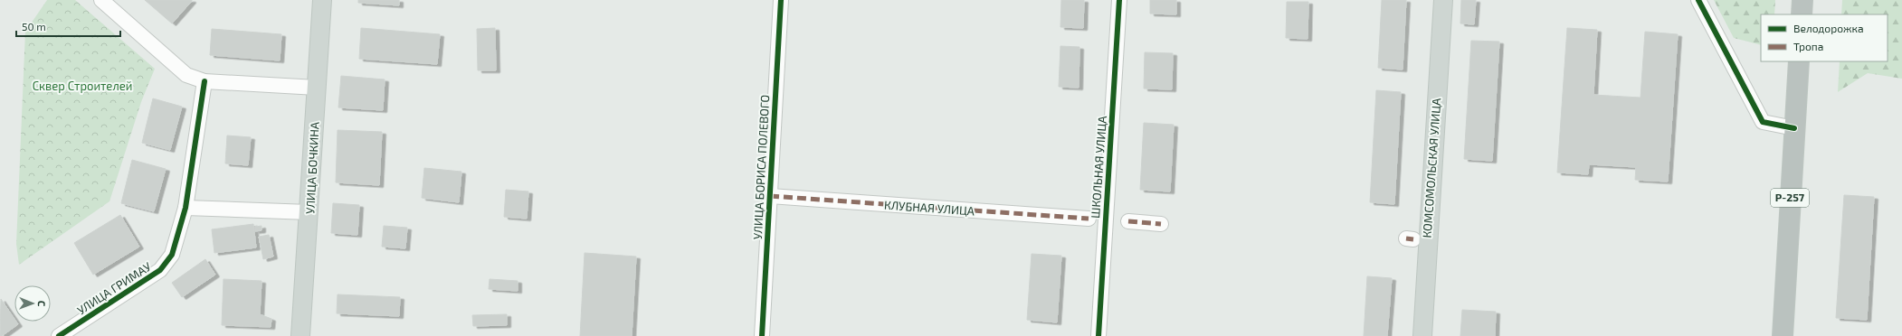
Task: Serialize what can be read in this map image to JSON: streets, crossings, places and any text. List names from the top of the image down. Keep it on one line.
{"streets":{"highway":["Р-257"],"main road":["УЛИЦА БОЧКИНА","КОМСОМОЛЬСКАЯ УЛИЦА"],"street":["УЛИЦА БОРИСА ПОЛЕВОГО","ШКОЛЬНАЯ УЛИЦА","КЛУБНАЯ УЛИЦА","УЛИЦА ГРИМАУ"]},"crossings":[["УЛИЦА БОРИСА ПОЛЕВОГО","КЛУБНАЯ УЛИЦА"]],"parks":["Сквер Строителей"],"legend":["Велодорожка","Тропа"],"scale_bar":"50 m","north":"right"}
